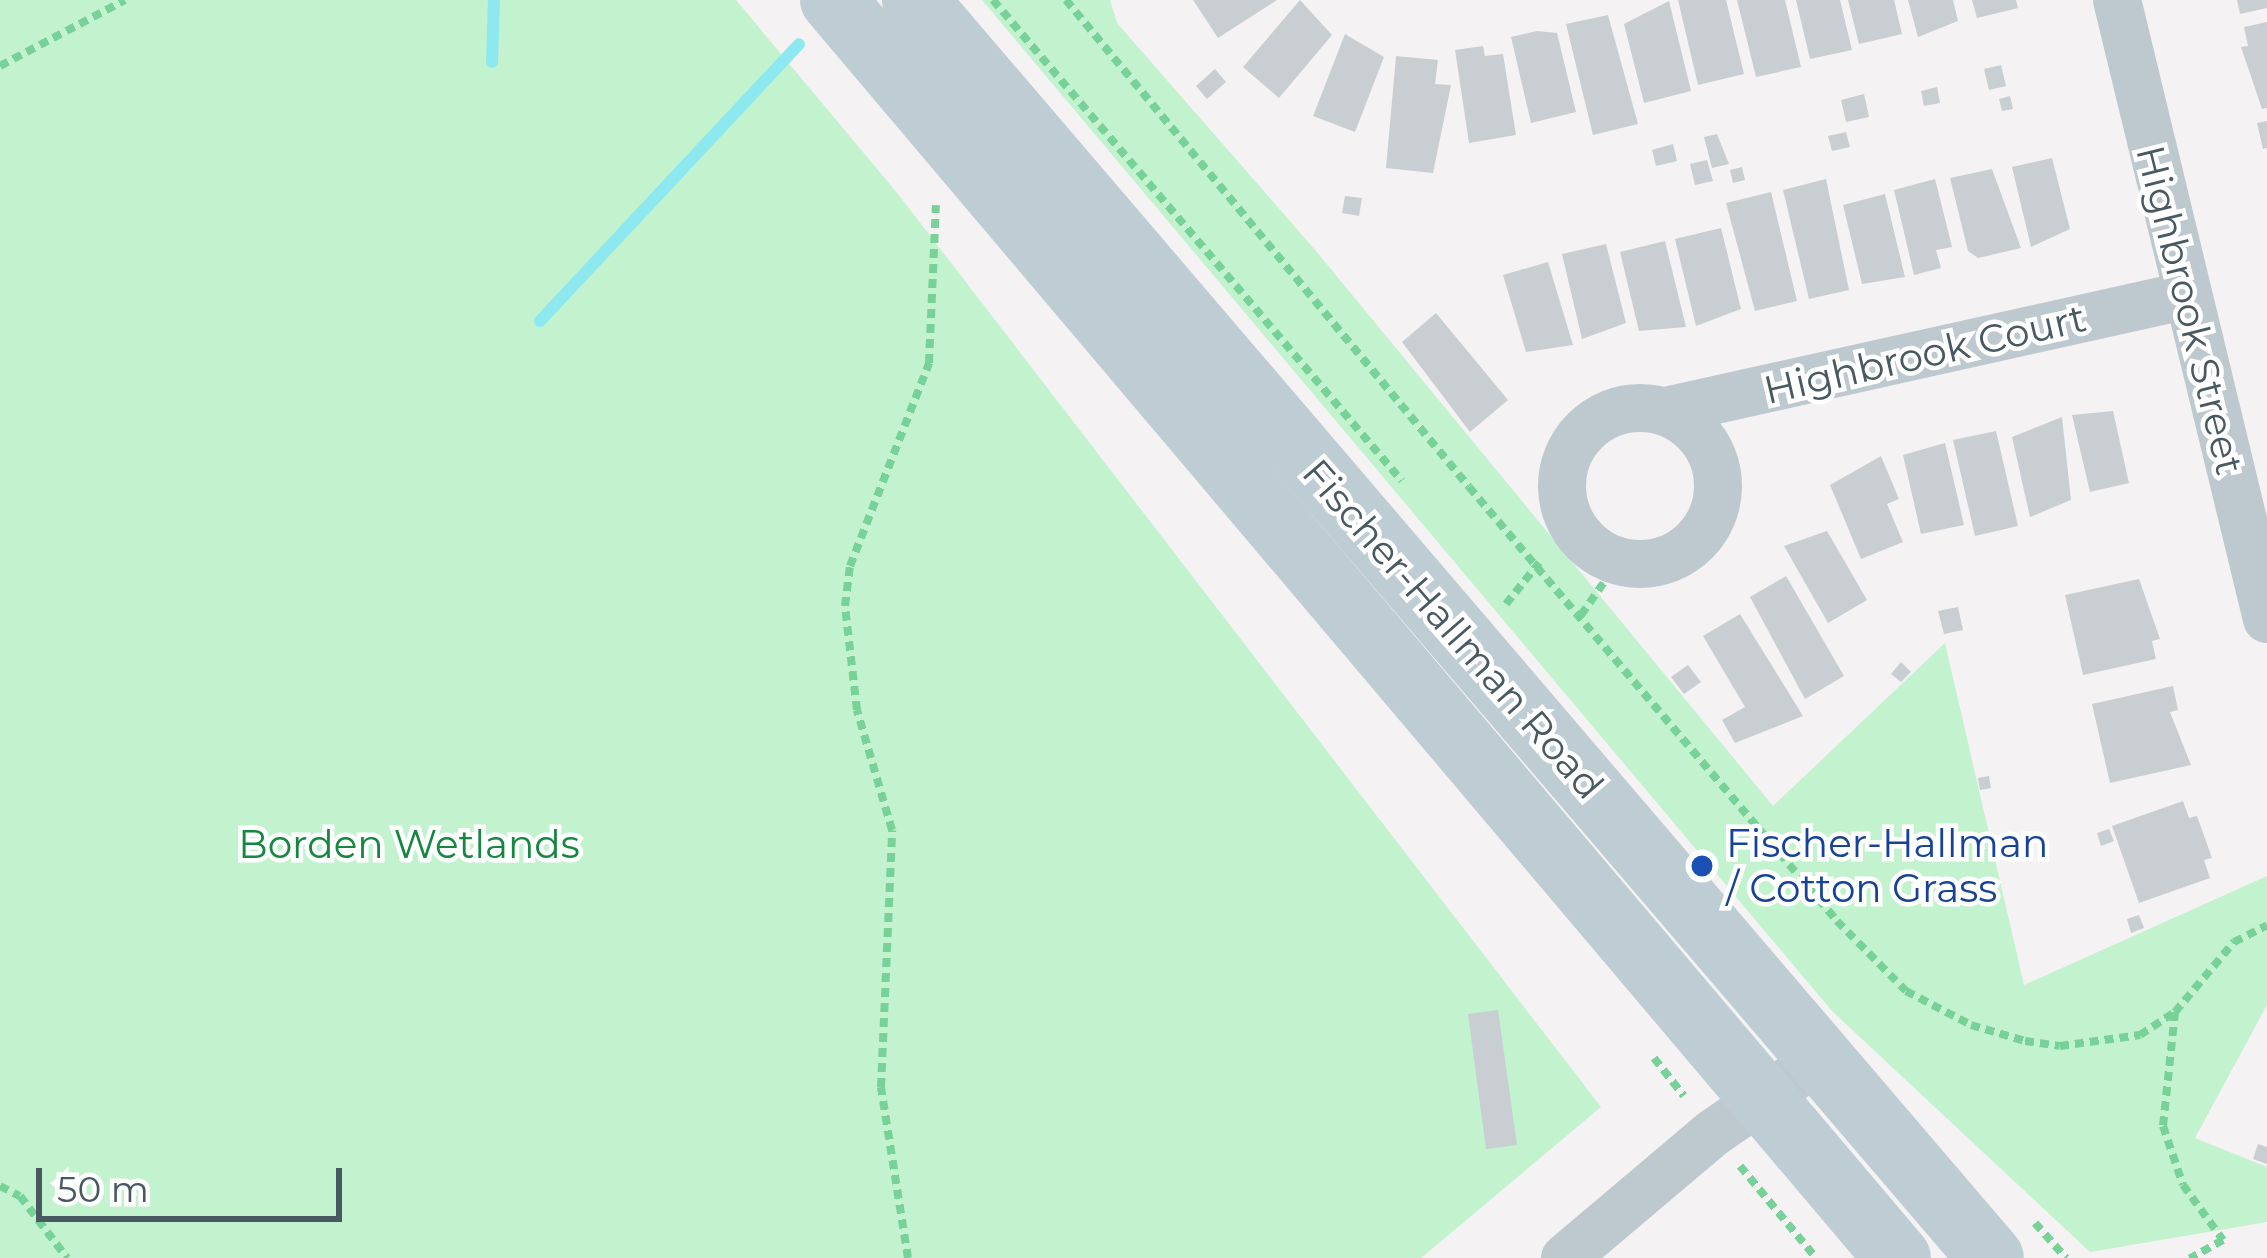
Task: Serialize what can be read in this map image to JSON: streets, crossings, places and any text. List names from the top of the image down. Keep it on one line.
{"streets":{"main road":["Fischer-Hallman Road"],"street":["Highbrook Street","Highbrook Court"]},"crossings":[["Highbrook Street","Highbrook Court"]],"parks":["Borden Wetlands"],"places":["Fischer-Hallman / Cotton Grass"],"scale_bar":"50 m"}
